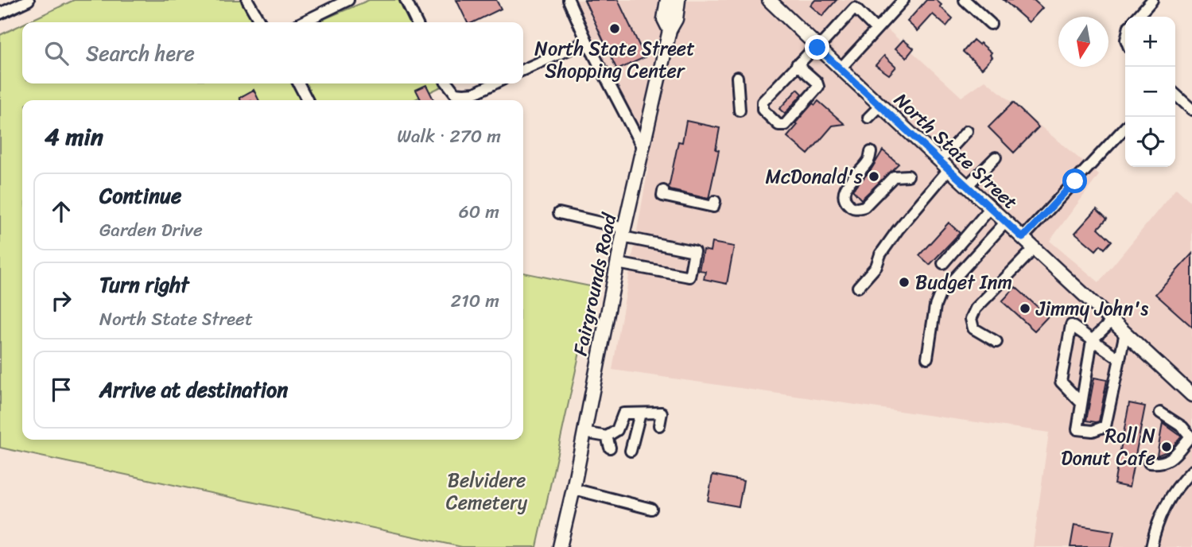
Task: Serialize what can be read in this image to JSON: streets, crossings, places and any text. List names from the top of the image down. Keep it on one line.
{"streets":{"main road":["North State Street","Fairgrounds Road"]},"parks":["Belvidere Cemetery"],"places":["North State Street Shopping Center","McDonald's","Budget Inm","Jimmy John's","Roll N Donut Cafe"],"north":"bottom","page":{"map_buttons":["+","−"],"search":"Search here","heading":["4 min","Walk · 270 m"],"list":[["Continue","Garden Drive","60 m"],["Turn right","North State Street","210 m"],"Arrive at destination"]}}
